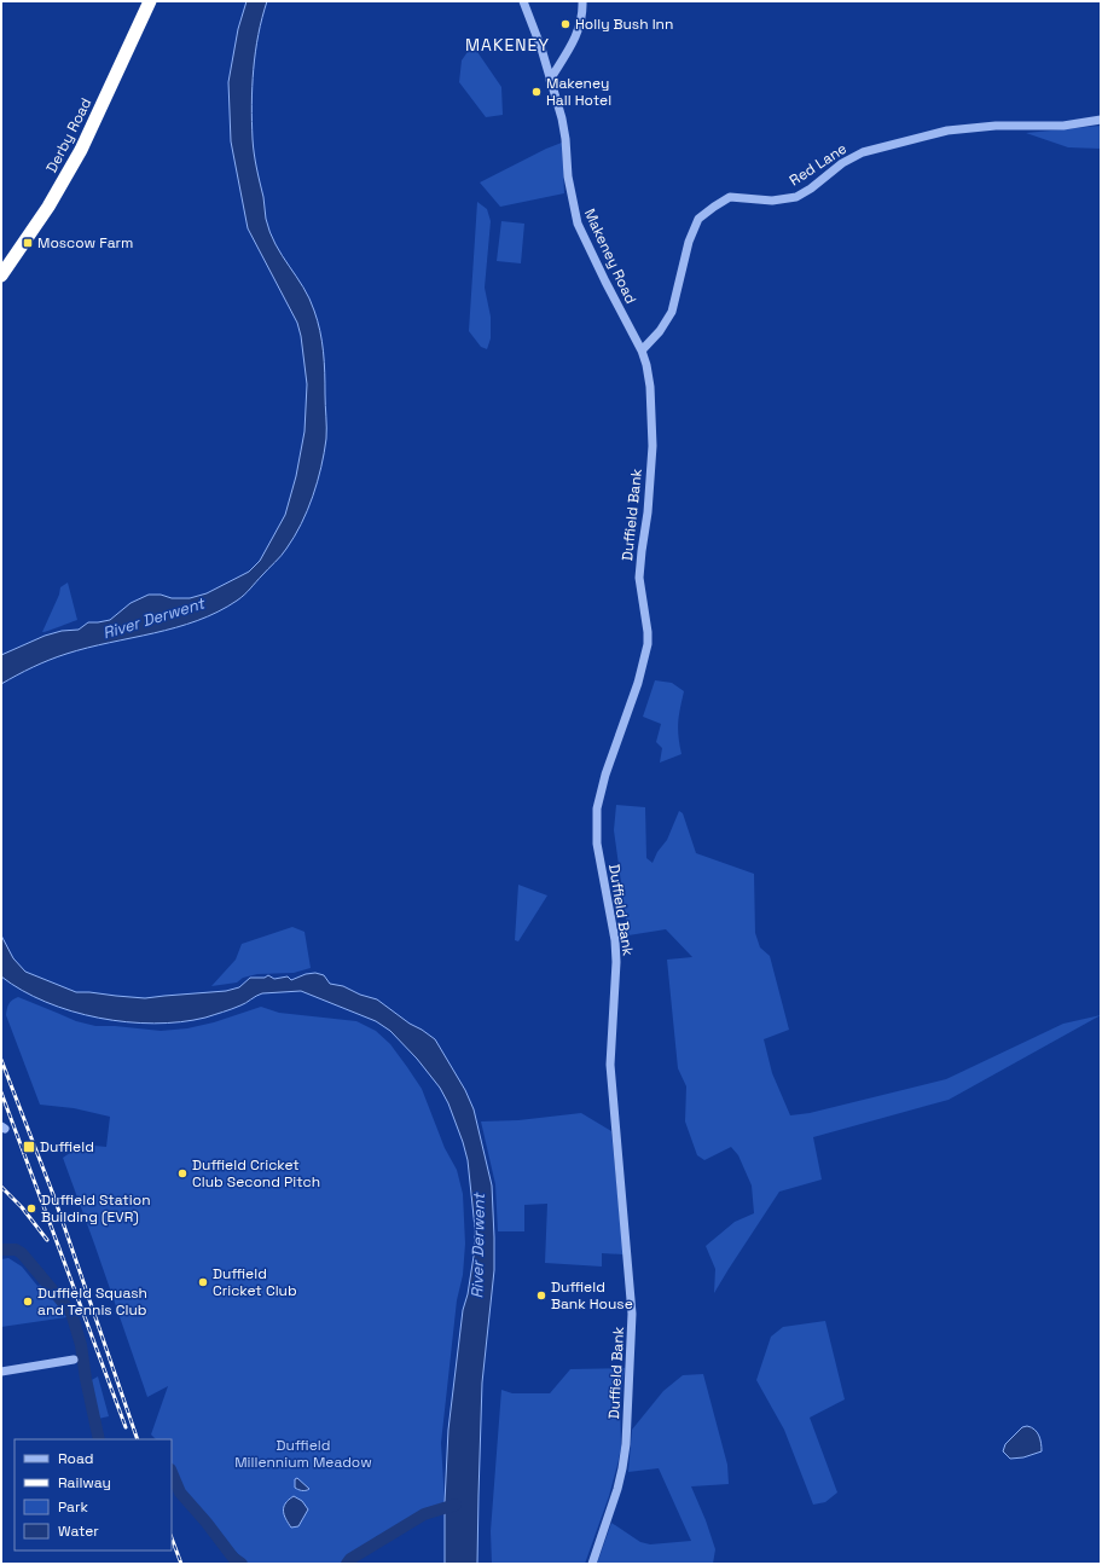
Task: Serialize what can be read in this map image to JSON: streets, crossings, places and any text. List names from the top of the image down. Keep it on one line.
{"streets":{"highway":["Derby Road"],"street":["Red Lane","Makeney Road","Duffield Bank"]},"crossings":[["Red Lane","Makeney Road"],["Red Lane","Duffield Bank"],["Makeney Road","Duffield Bank"]],"districts":["MAKENEY"],"water":["River Derwent"],"parks":["Duffield Millennium Meadow"],"places":{"other":["Holly Bush Inn","Makeney Hall Hotel","Duffield Cricket Club Second Pitch","Duffield Station Building (EVR)","Duffield Cricket Club","Duffield Bank House","Duffield Squash and Tennis Club"],"transit":["Moscow Farm","Duffield"]},"legend":["Road","Railway","Park","Water"]}
